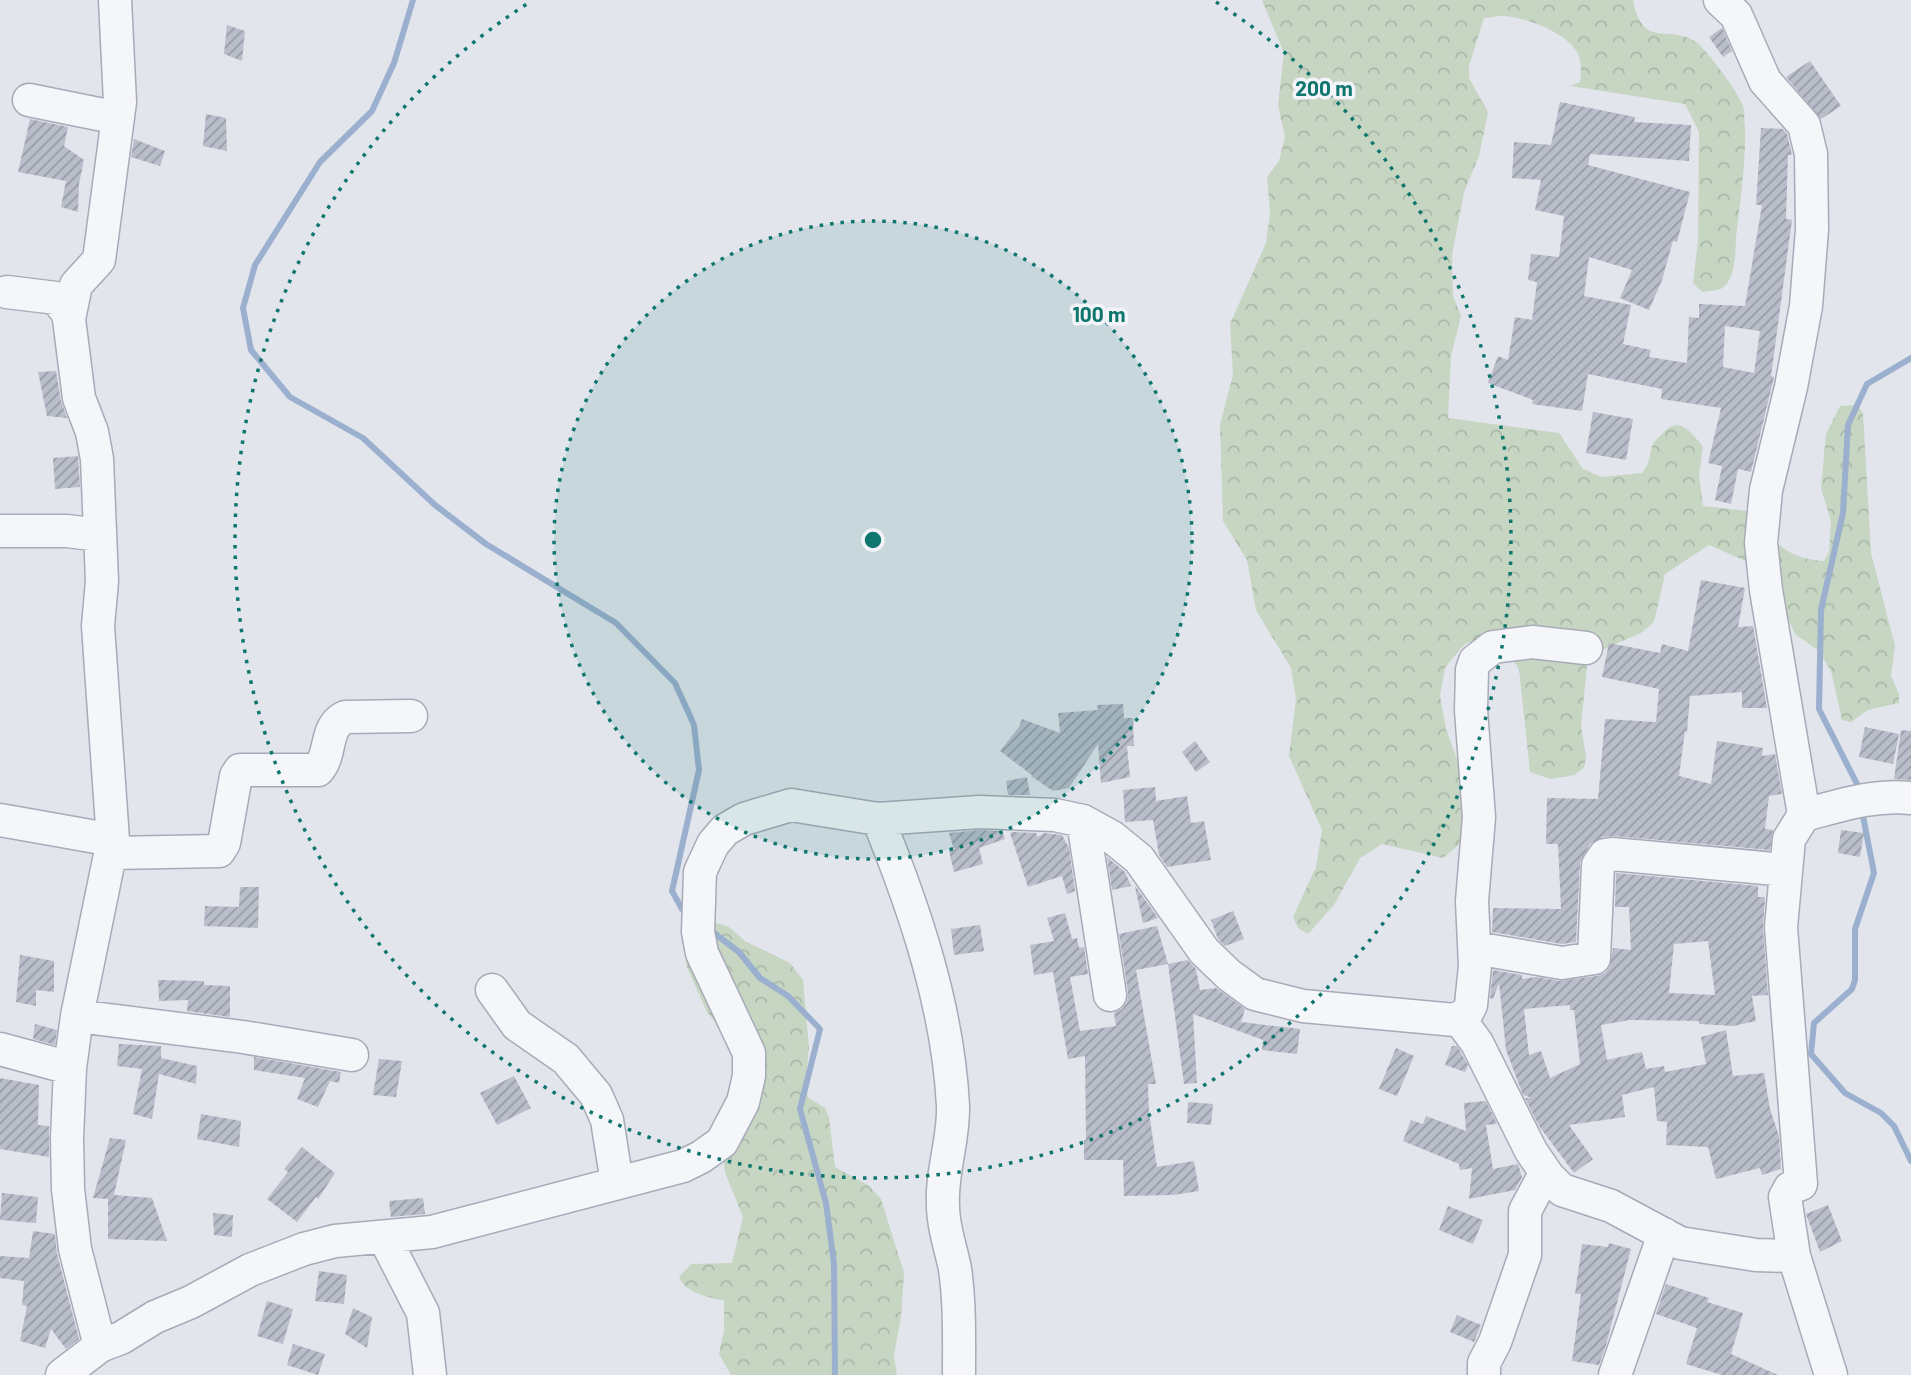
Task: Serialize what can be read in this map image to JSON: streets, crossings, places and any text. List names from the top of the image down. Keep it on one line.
{"rings":["200 m","100 m"]}
